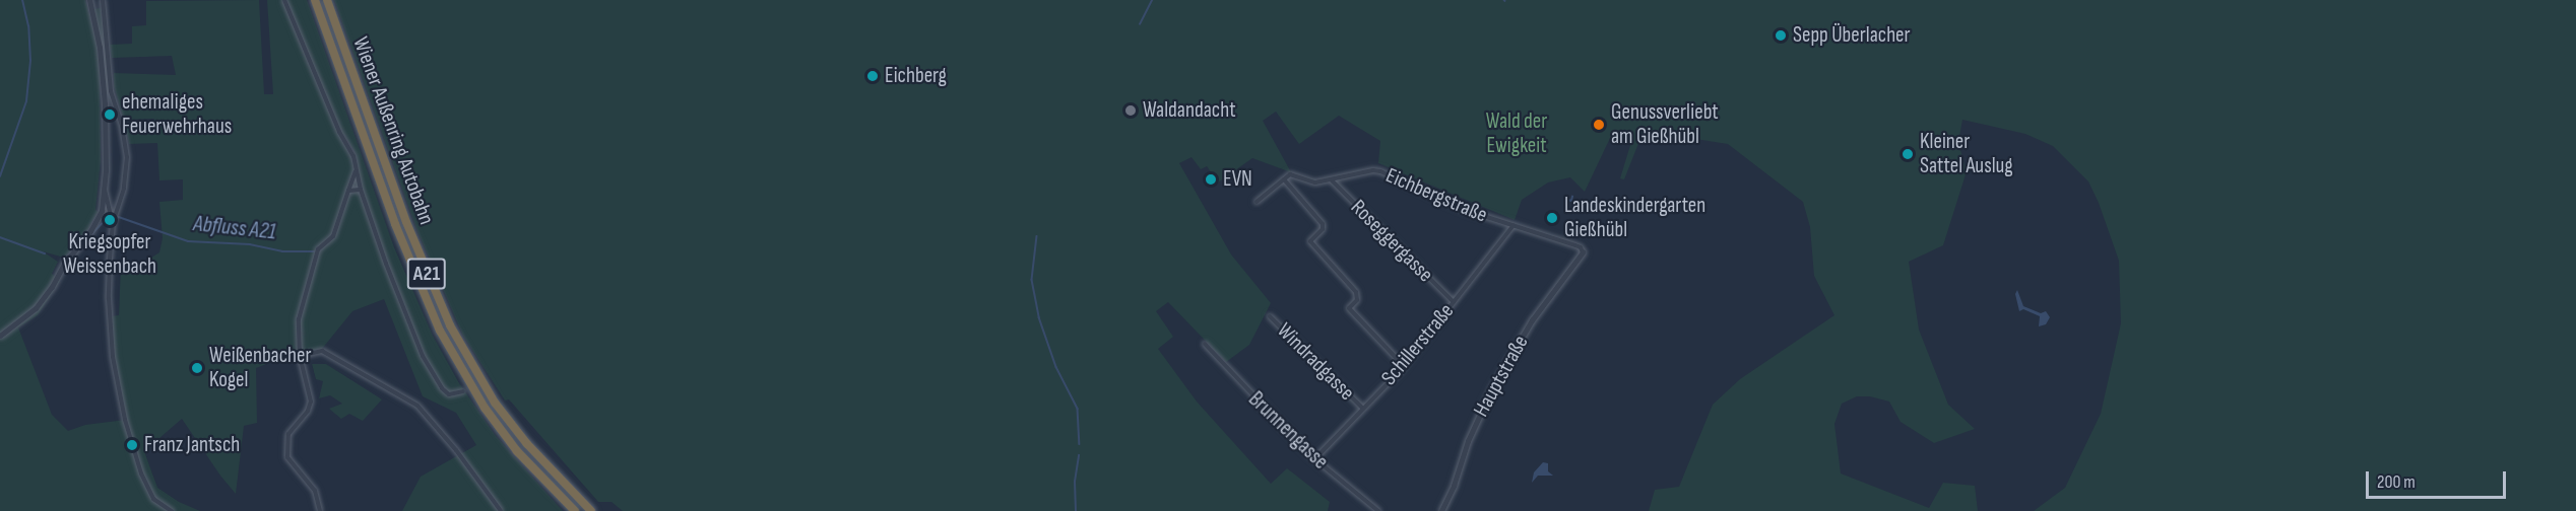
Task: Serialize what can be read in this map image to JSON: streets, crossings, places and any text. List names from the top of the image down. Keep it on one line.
{"streets":{"highway":["Wiener Außenring Autobahn","A21"],"street":["Eichbergstraße","Roseggergasse","Schillerstraße","Windradgasse","Hauptstraße","Brunnengasse"]},"crossings":[["Eichbergstraße","Roseggergasse"],["Eichbergstraße","Schillerstraße"],["Eichbergstraße","Hauptstraße"],["Roseggergasse","Schillerstraße"],["Schillerstraße","Windradgasse"],["Schillerstraße","Brunnengasse"]],"water":["Abfluss A21"],"parks":["Wald der Ewigkeit"],"places":["Sepp Überlacher","Eichberg","Waldandacht","ehemaliges Feuerwehrhaus","Genussverliebt am Gießhübl","Kleiner Sattel Auslug","EVN","Landeskindergarten Gießhübl","Kriegsopfer Weissenbach","Weißenbacher Kogel","Franz Jantsch"],"scale_bar":"200 m"}
